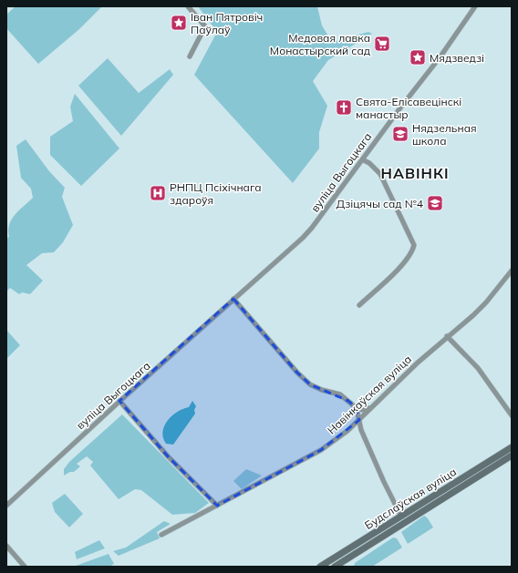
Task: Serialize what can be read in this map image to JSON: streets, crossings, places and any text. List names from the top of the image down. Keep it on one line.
{"streets":{"main road":["Будслаўская вуліца"],"street":["вуліца Выгоцкага","Навінкаўская вуліца"]},"districts":["НАВІНКІ"],"places":{"place":["Іван Пятровіч Паўлаў","Мядзведзі"],"supermarket":["Медовая лавка Монастырский сад"],"church":["Свята-Елісавецінскі манастыр"],"school or university":["Нядзельная школа","Дзіцячы сад №4"],"hospital":["РНПЦ Псіхічнага здароўя"]}}
